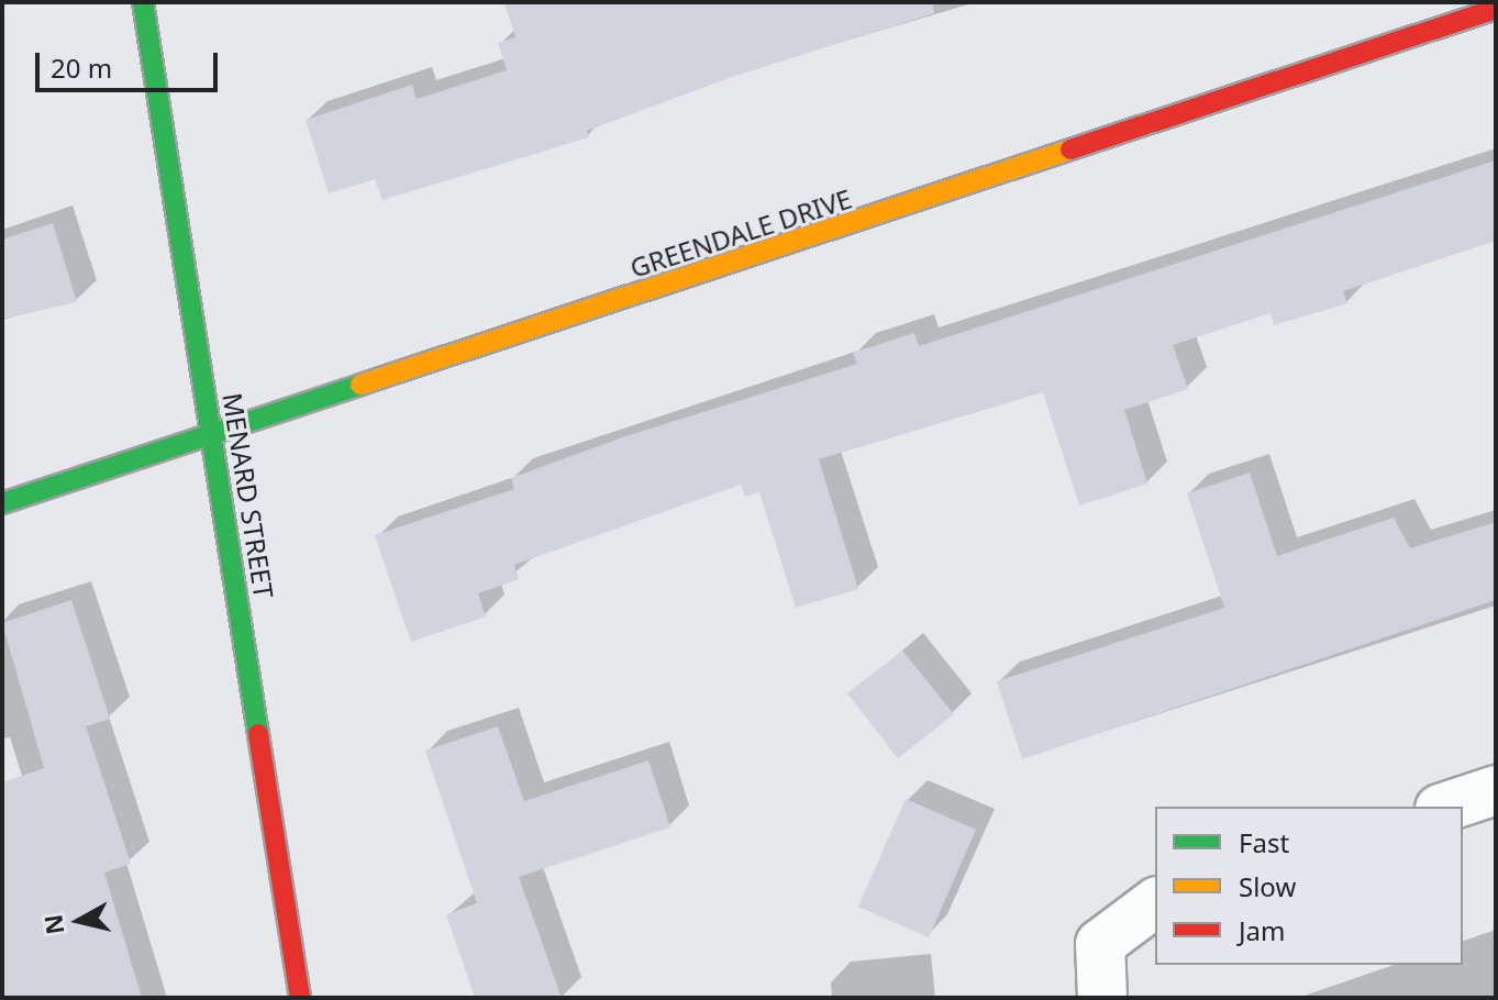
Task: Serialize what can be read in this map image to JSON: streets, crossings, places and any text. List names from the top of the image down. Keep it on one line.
{"streets":{"street":["GREENDALE DRIVE","MENARD STREET"]},"crossings":[["GREENDALE DRIVE","MENARD STREET"]],"legend":["Fast","Slow","Jam"],"scale_bar":"20 m","north":"left"}
